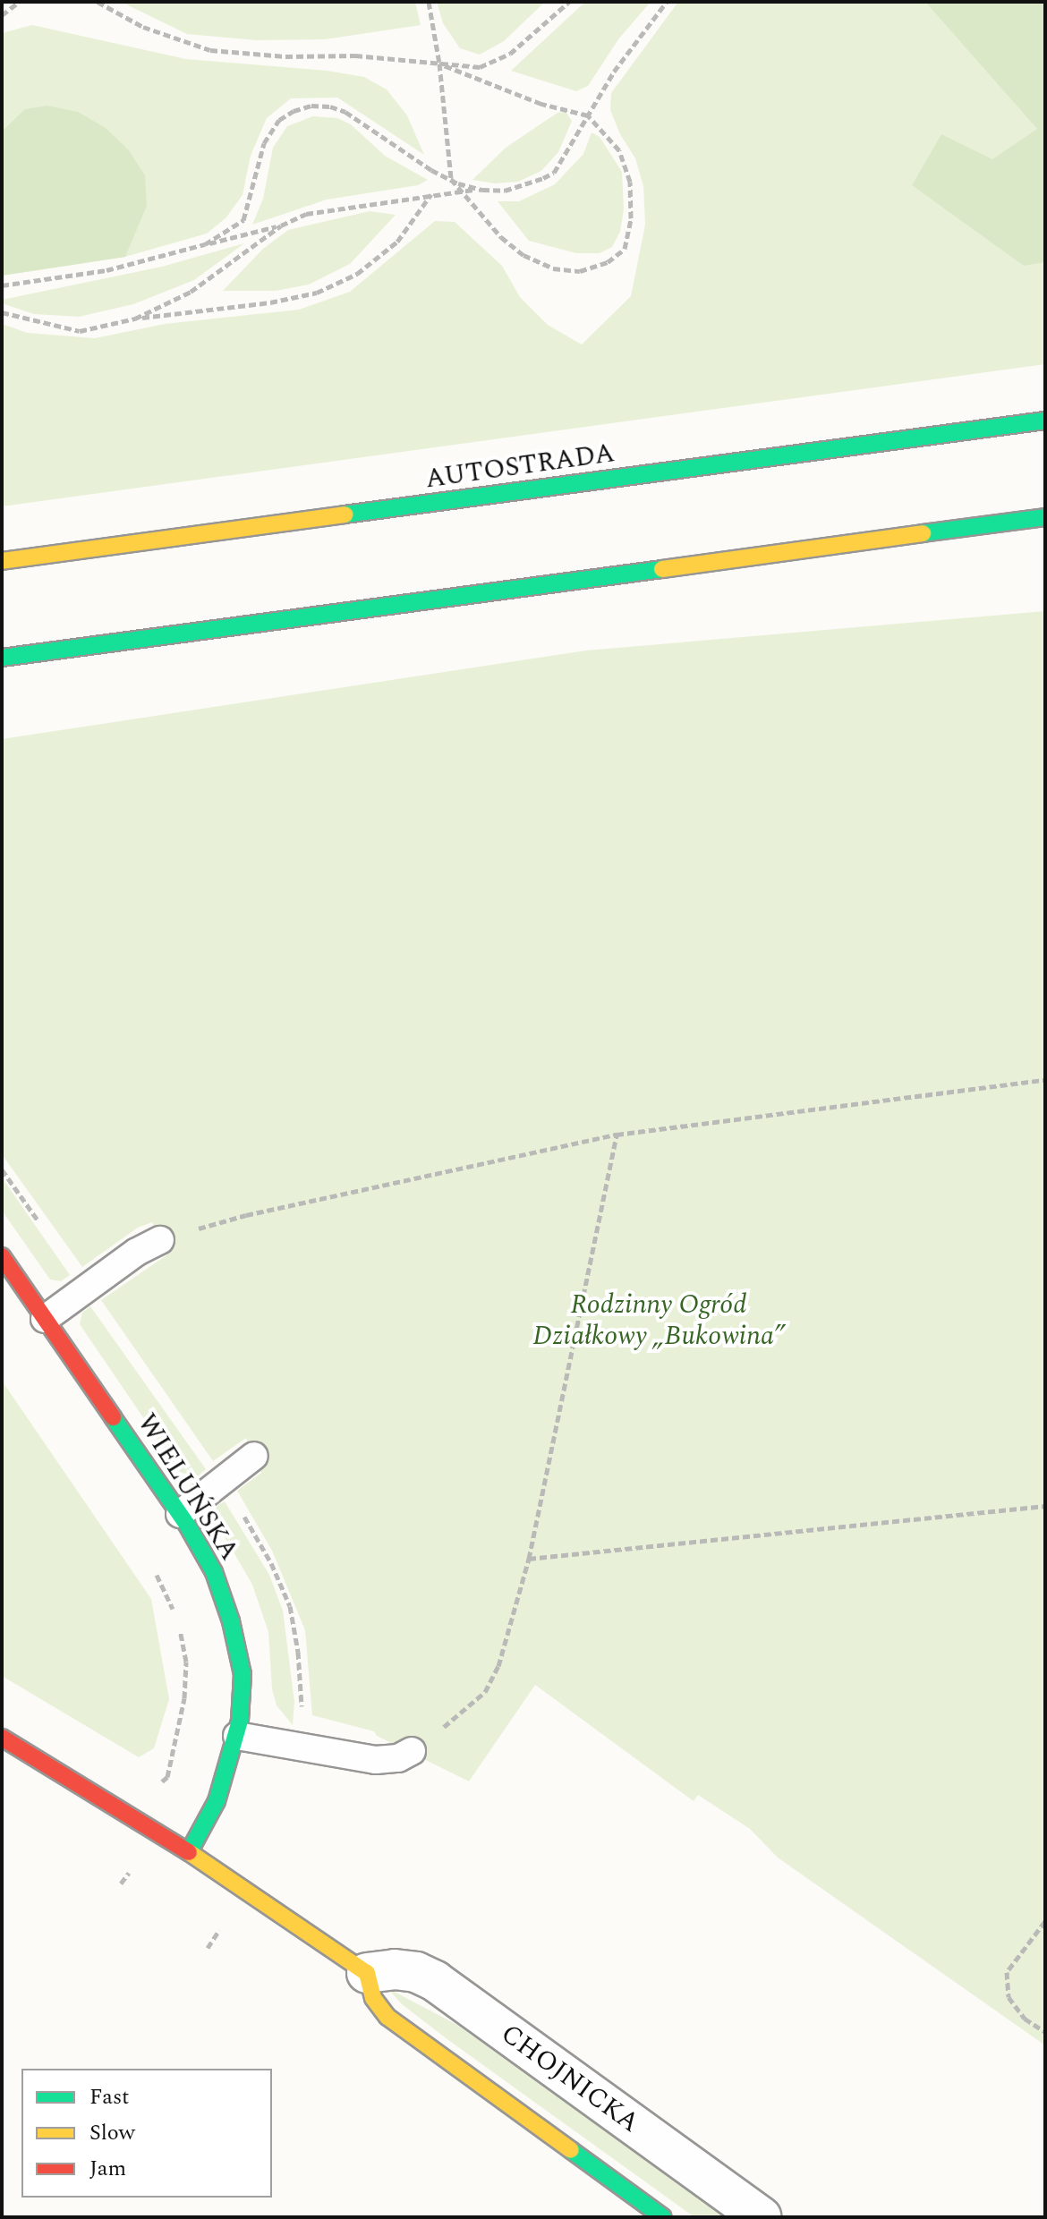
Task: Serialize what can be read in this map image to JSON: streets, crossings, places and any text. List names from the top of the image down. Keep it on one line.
{"streets":{"main road":["AUTOSTRADA","WIELUŃSKA"],"street":["CHOJNICKA"]},"parks":["Rodzinny Ogród Działkowy „Bukowina”"],"legend":["Fast","Slow","Jam"]}
